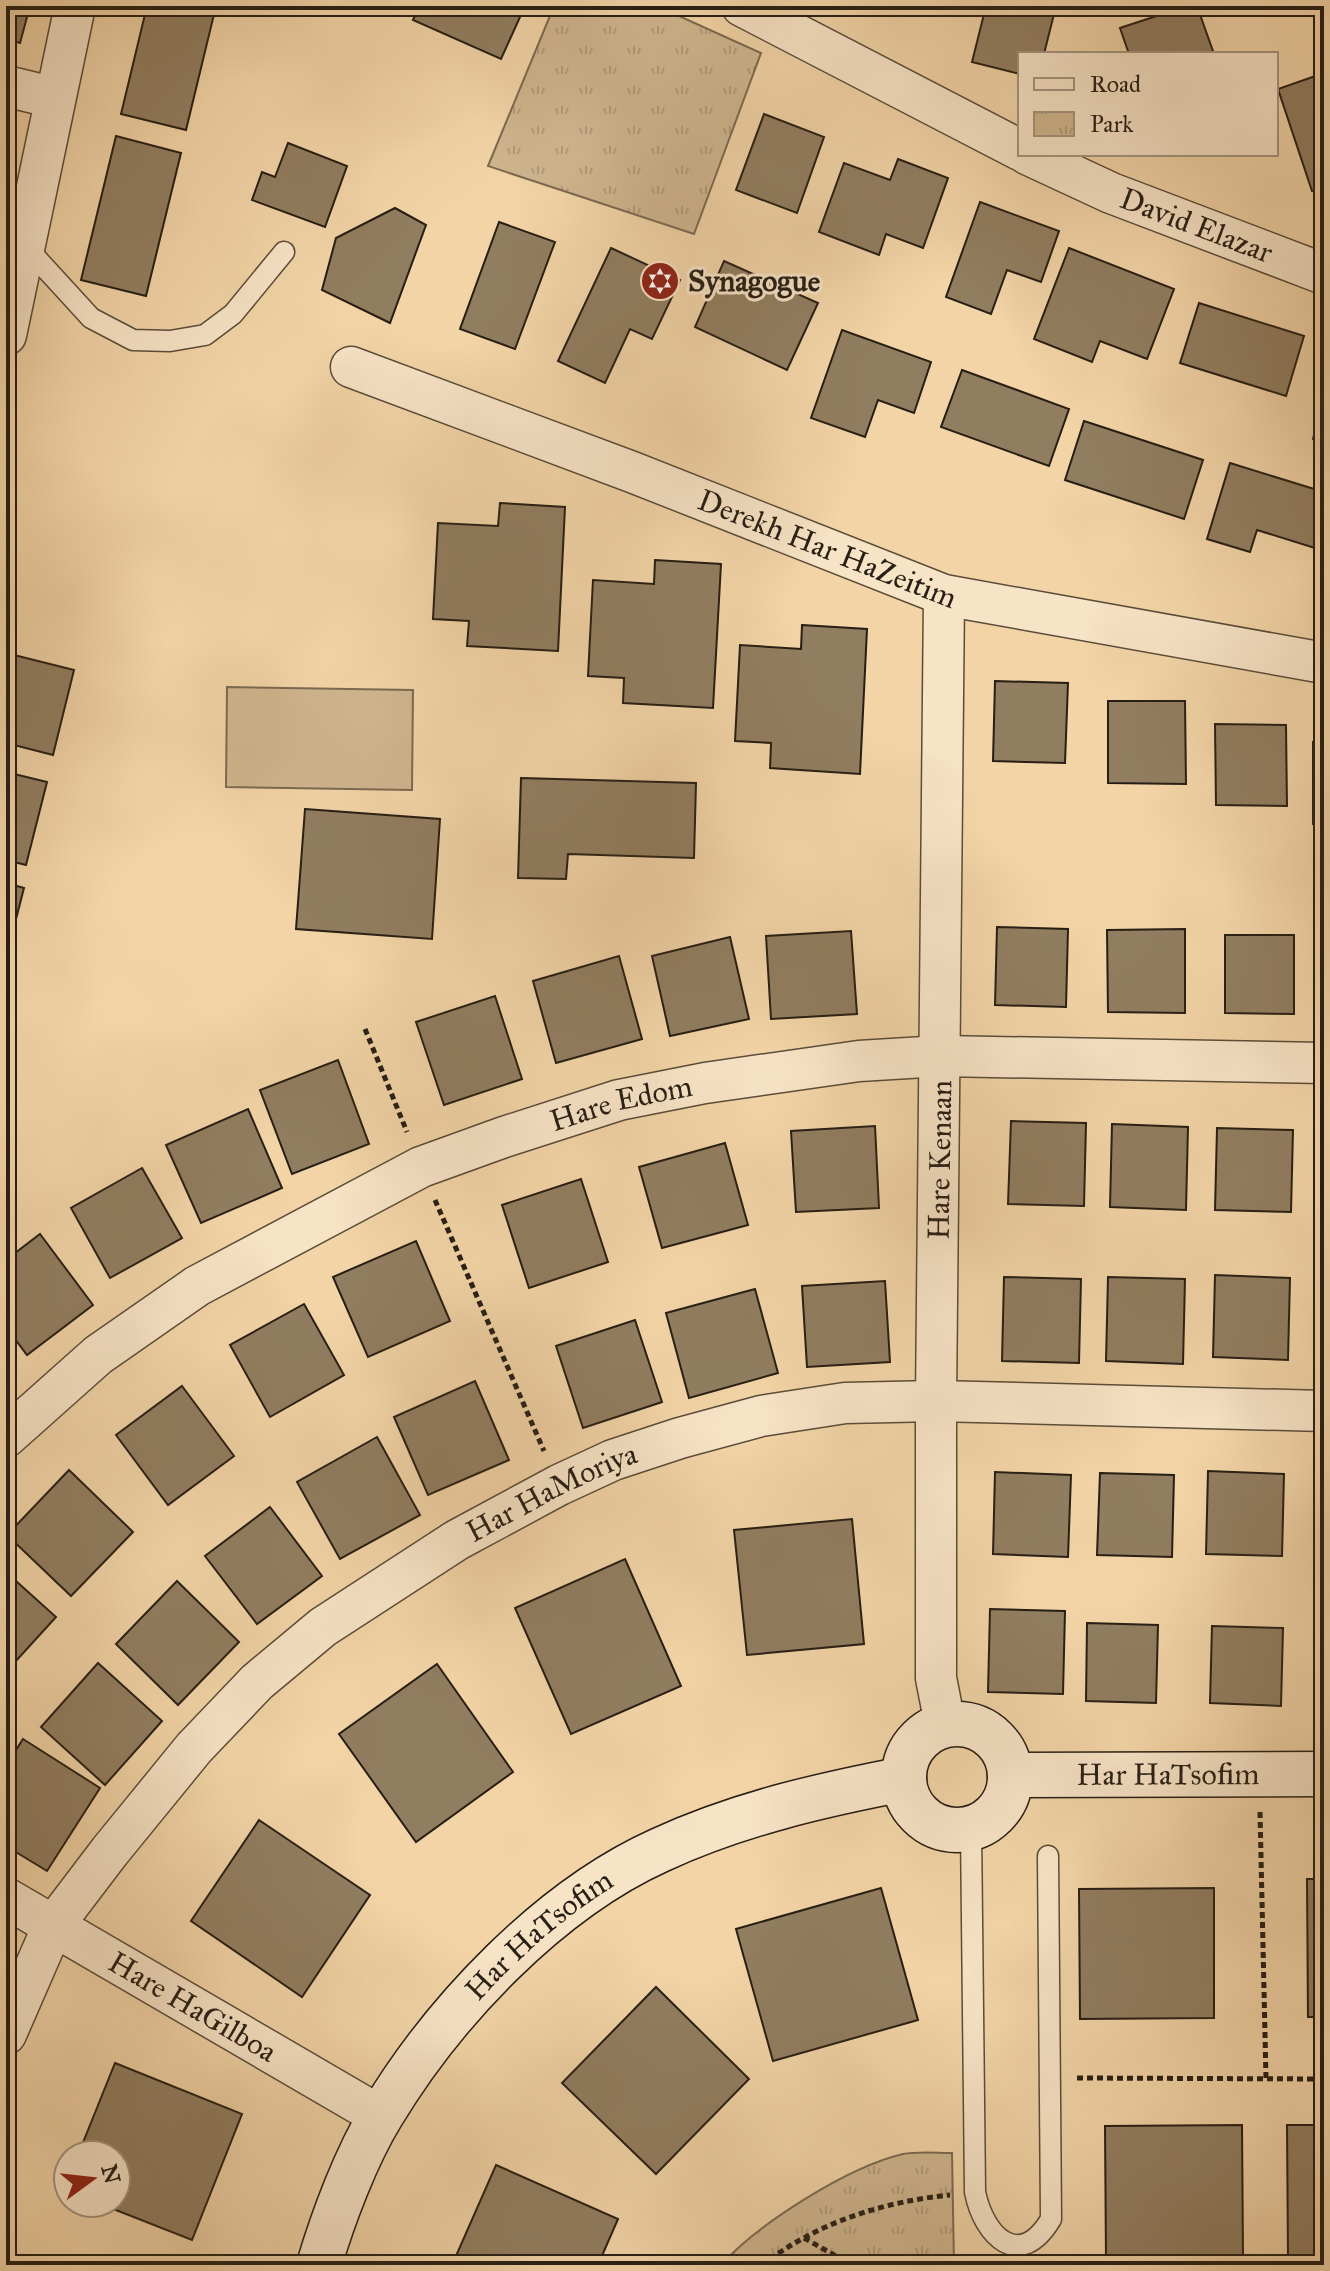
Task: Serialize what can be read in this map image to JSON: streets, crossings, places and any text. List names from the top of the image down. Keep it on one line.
{"streets":{"street":["David Elazar","Derekh Har HaZeitim","Hare Edom","Hare Kenaan","Har HaMoriya","Har HaTsofim","Hare HaGilboa"]},"crossings":[["Derekh Har HaZeitim","Hare Kenaan"],["Hare Edom","Hare Kenaan"],["Hare Kenaan","Har HaMoriya"],["Hare Kenaan","Har HaTsofim"],["Har HaMoriya","Hare HaGilboa"],["Har HaTsofim","Hare HaGilboa"]],"places":{"synagogue":["Synagogue"]},"legend":["Road","Park"],"north":"right"}
